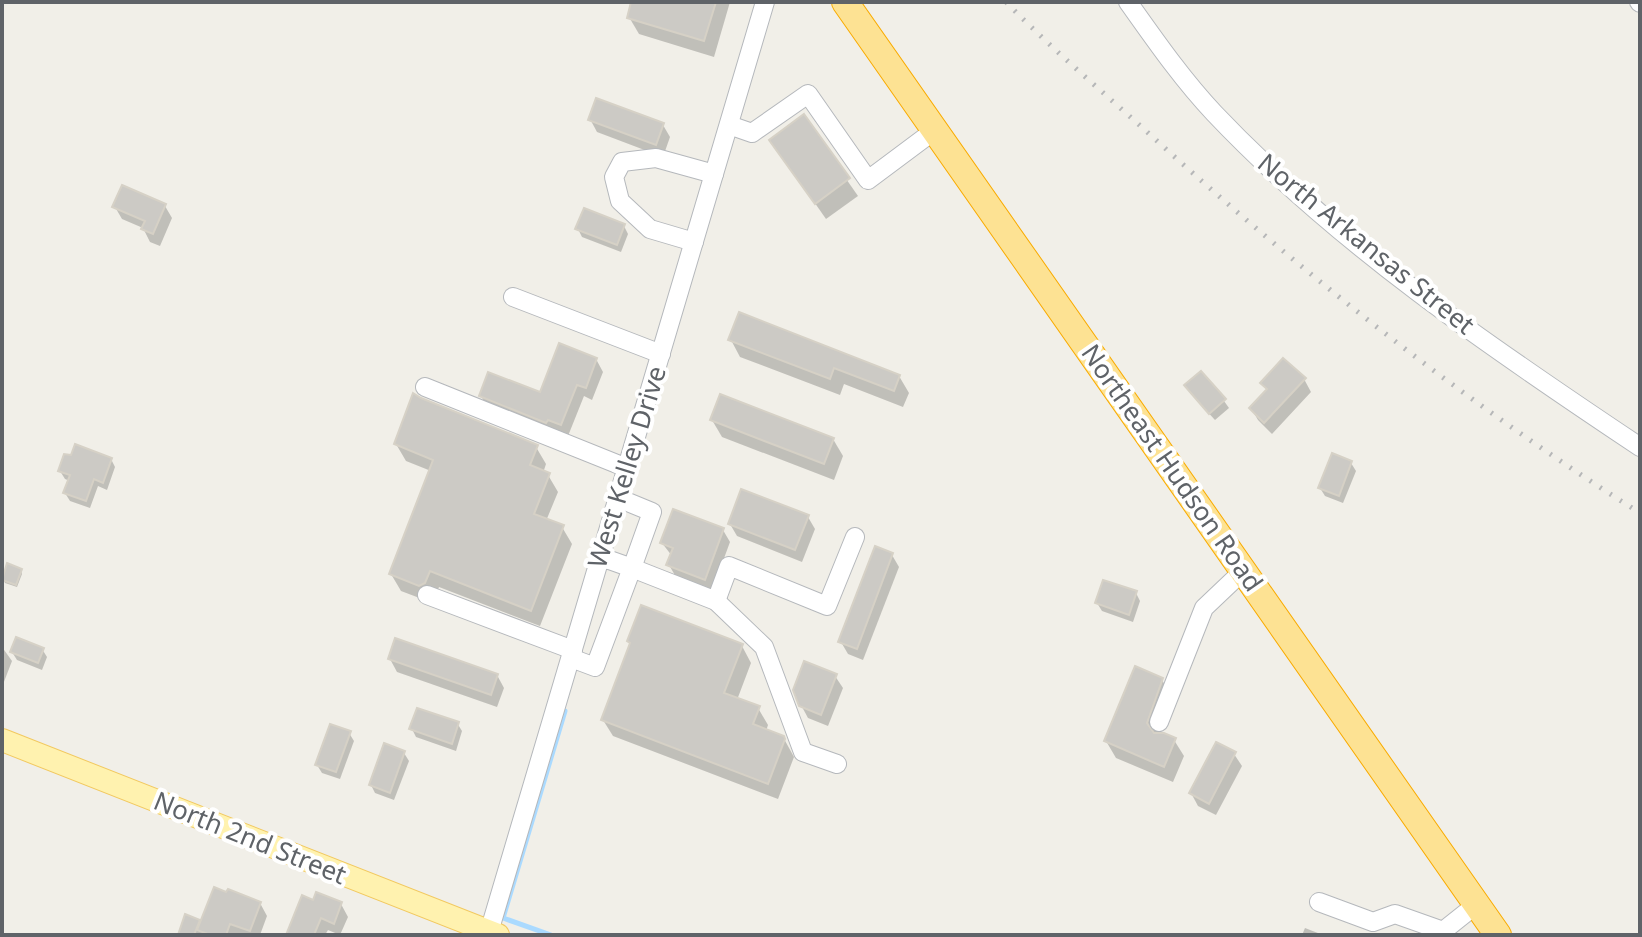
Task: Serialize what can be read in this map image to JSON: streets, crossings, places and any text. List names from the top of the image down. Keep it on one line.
{"streets":{"highway":["Northeast Hudson Road"],"main road":["North 2nd Street"],"street":["North Arkansas Street","West Kelley Drive"]},"crossings":[["West Kelley Drive","North 2nd Street"]]}
